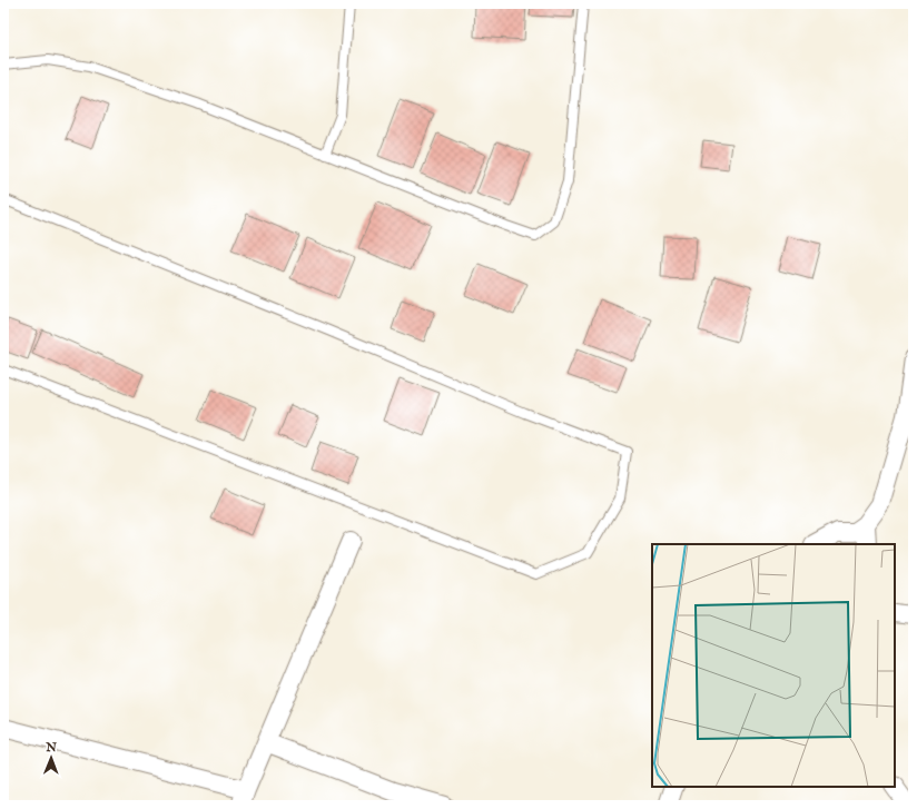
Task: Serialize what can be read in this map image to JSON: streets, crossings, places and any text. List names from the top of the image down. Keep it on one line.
{"north":"top"}
